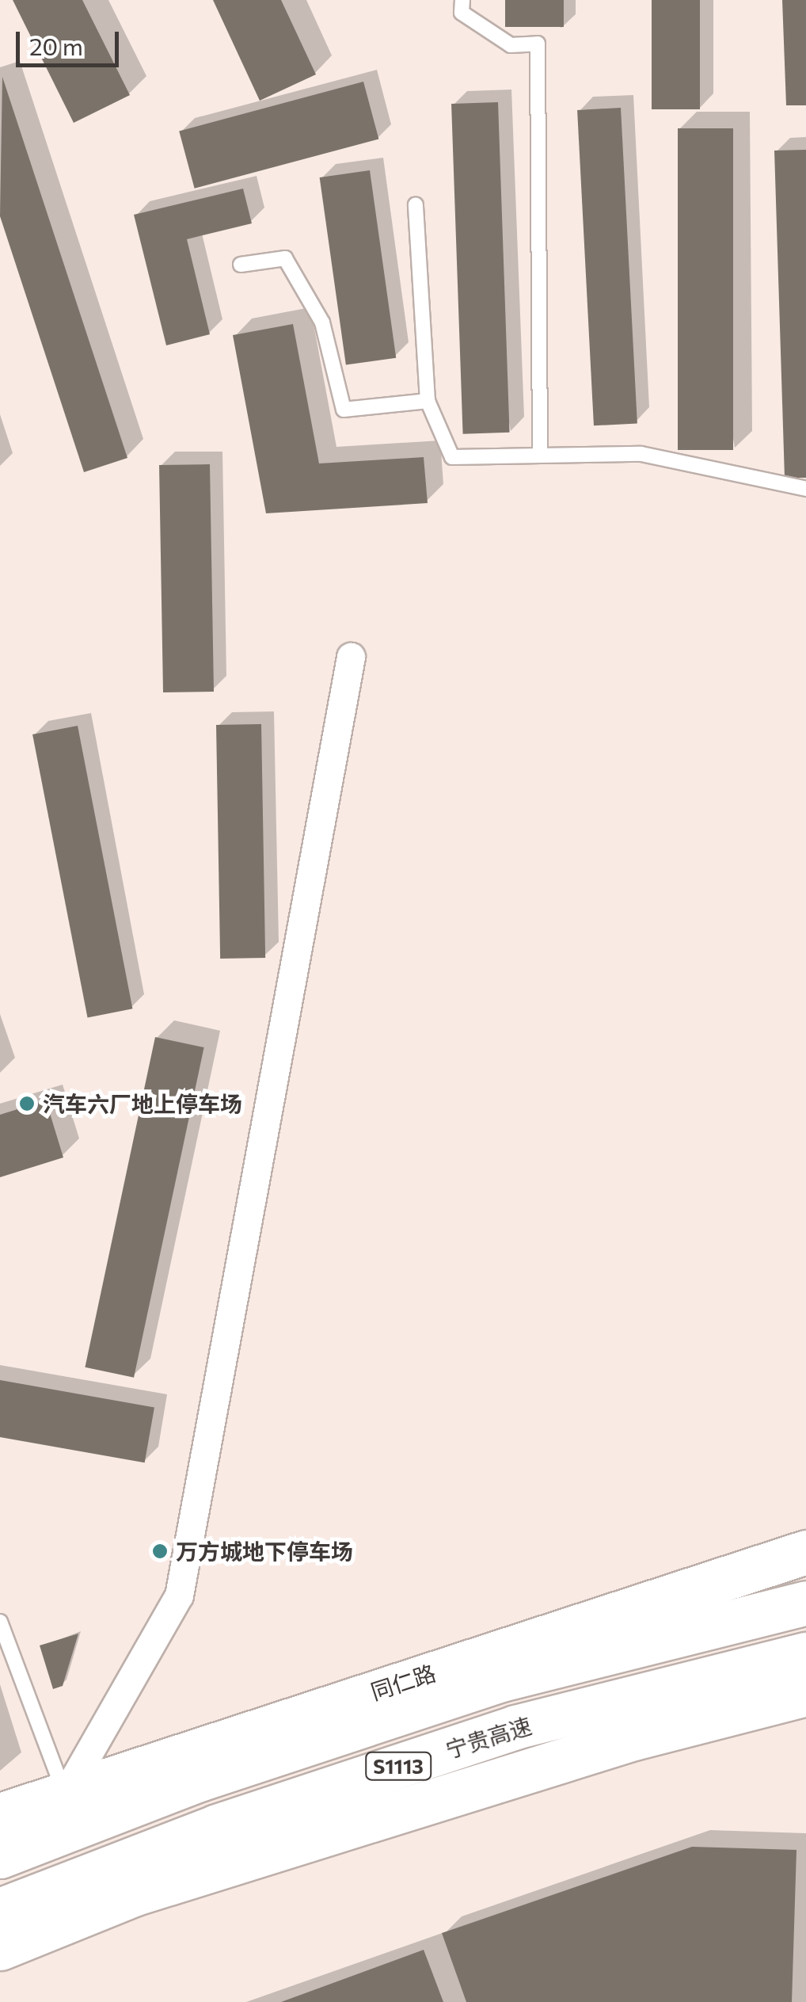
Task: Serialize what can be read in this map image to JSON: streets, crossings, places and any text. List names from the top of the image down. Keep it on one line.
{"streets":{"main road":["同仁路","宁贵高速","S1113"]},"places":["汽车六厂地上停车场","万方城地下停车场"],"scale_bar":"20 m"}
